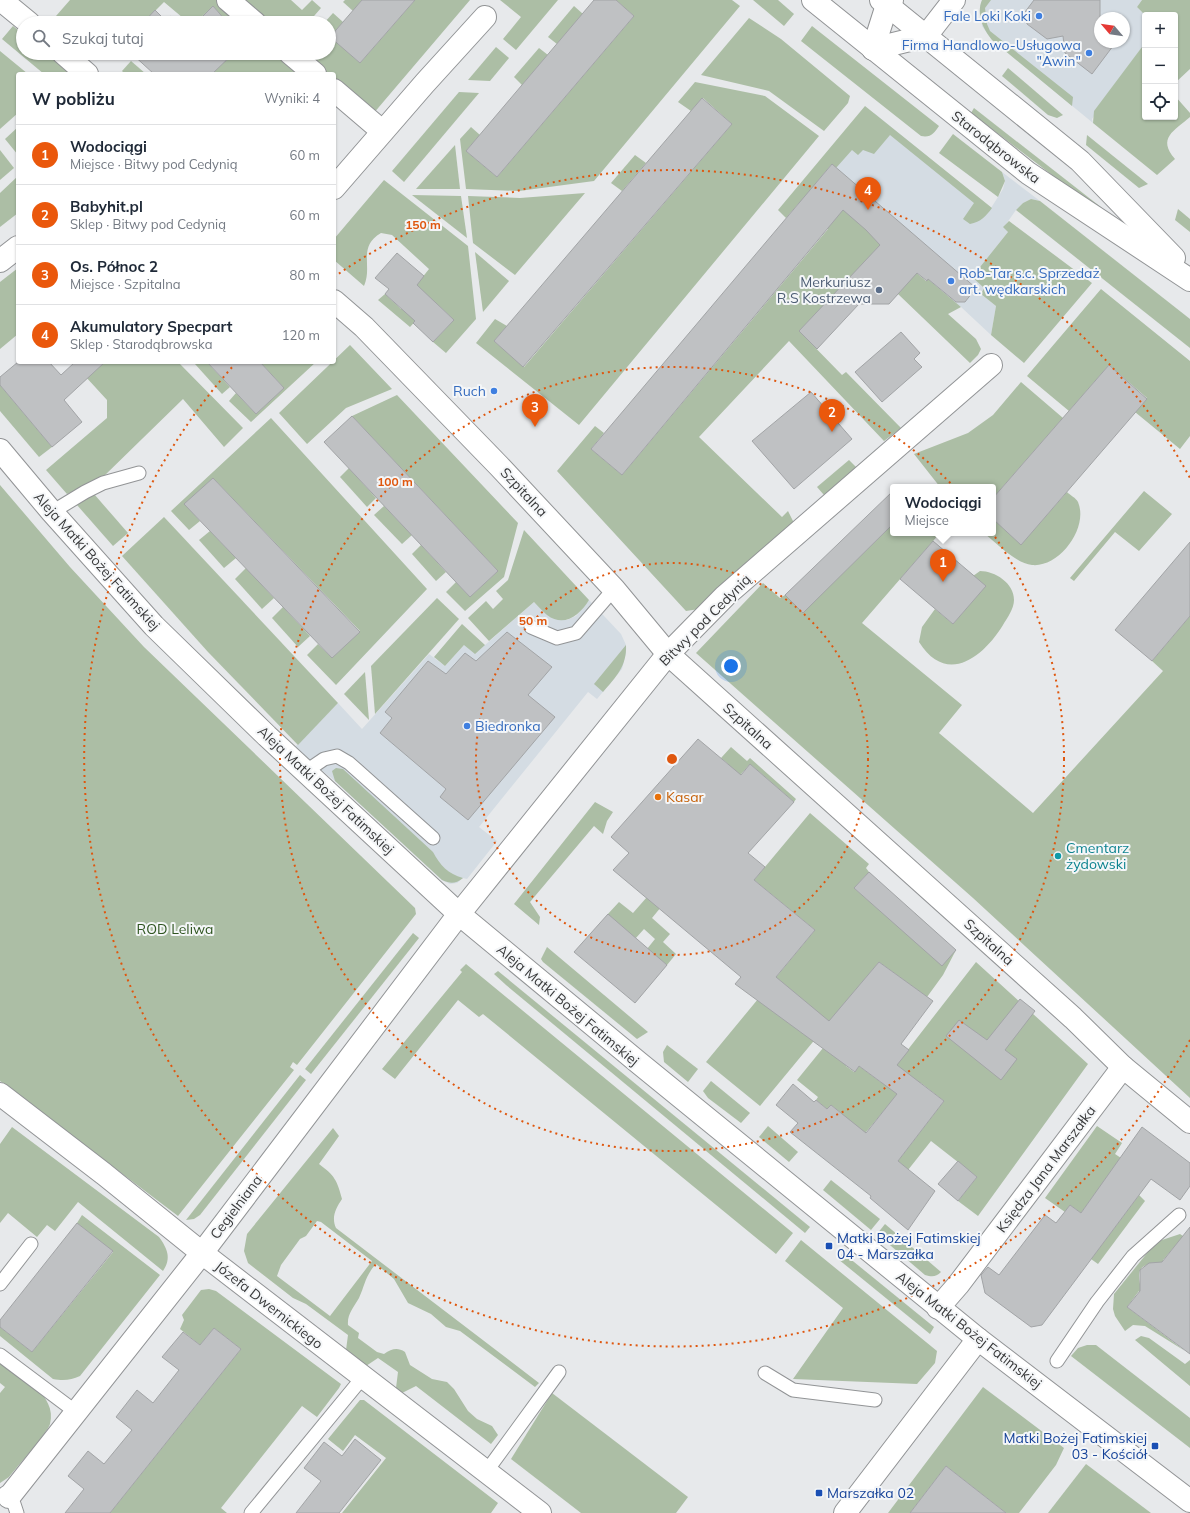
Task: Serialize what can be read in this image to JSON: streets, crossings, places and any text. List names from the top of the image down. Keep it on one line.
{"streets":{"street":["Starodąbrowska","Szpitalna","Aleja Matki Bożej Fatimskiej","Bitwy pod Cedynią","Księdza Jana Marszałka","Cegielniana","Józefa Dwernickiego"]},"crossings":[["Szpitalna","Bitwy pod Cedynią"],["Szpitalna","Księdza Jana Marszałka"],["Aleja Matki Bożej Fatimskiej","Bitwy pod Cedynią"],["Aleja Matki Bożej Fatimskiej","Księdza Jana Marszałka"],["Aleja Matki Bożej Fatimskiej","Cegielniana"],["Bitwy pod Cedynią","Cegielniana"],["Cegielniana","Józefa Dwernickiego"]],"parks":["ROD Leliwa"],"places":{"other":["Fale Loki Koki","Firma Handlowo-Usługowa \"Awin\"","Rob-Tar s.c. Sprzedaż art. wędkarskich","Merkuriusz R.S Kostrzewa","Ruch","Biedronka","Kasar","Cmentarz żydowski"],"transit":["Matki Bożej Fatimskiej 04 - Marszałka","Matki Bożej Fatimskiej 03 - Kościół","Marszałka 02"]},"north":"top left","page":{"map_buttons":["+","−"],"search":"Szukaj tutaj","heading":["W pobliżu","Wyniki: 4"],"list":[{"mark":"1","name":"Wodociągi","note":"Miejsce · Bitwy pod Cedynią","value":"60 m"},{"mark":"2","name":"Babyhit.pl","note":"Sklep · Bitwy pod Cedynią","value":"60 m"},{"mark":"3","name":"Os. Północ 2","note":"Miejsce · Szpitalna","value":"80 m"},{"mark":"4","name":"Akumulatory Specpart","note":"Sklep · Starodąbrowska","value":"120 m"}],"pins":["4","3","2","1"],"popup":["Wodociągi","Miejsce"]},"rings":["150 m","100 m","50 m"]}
